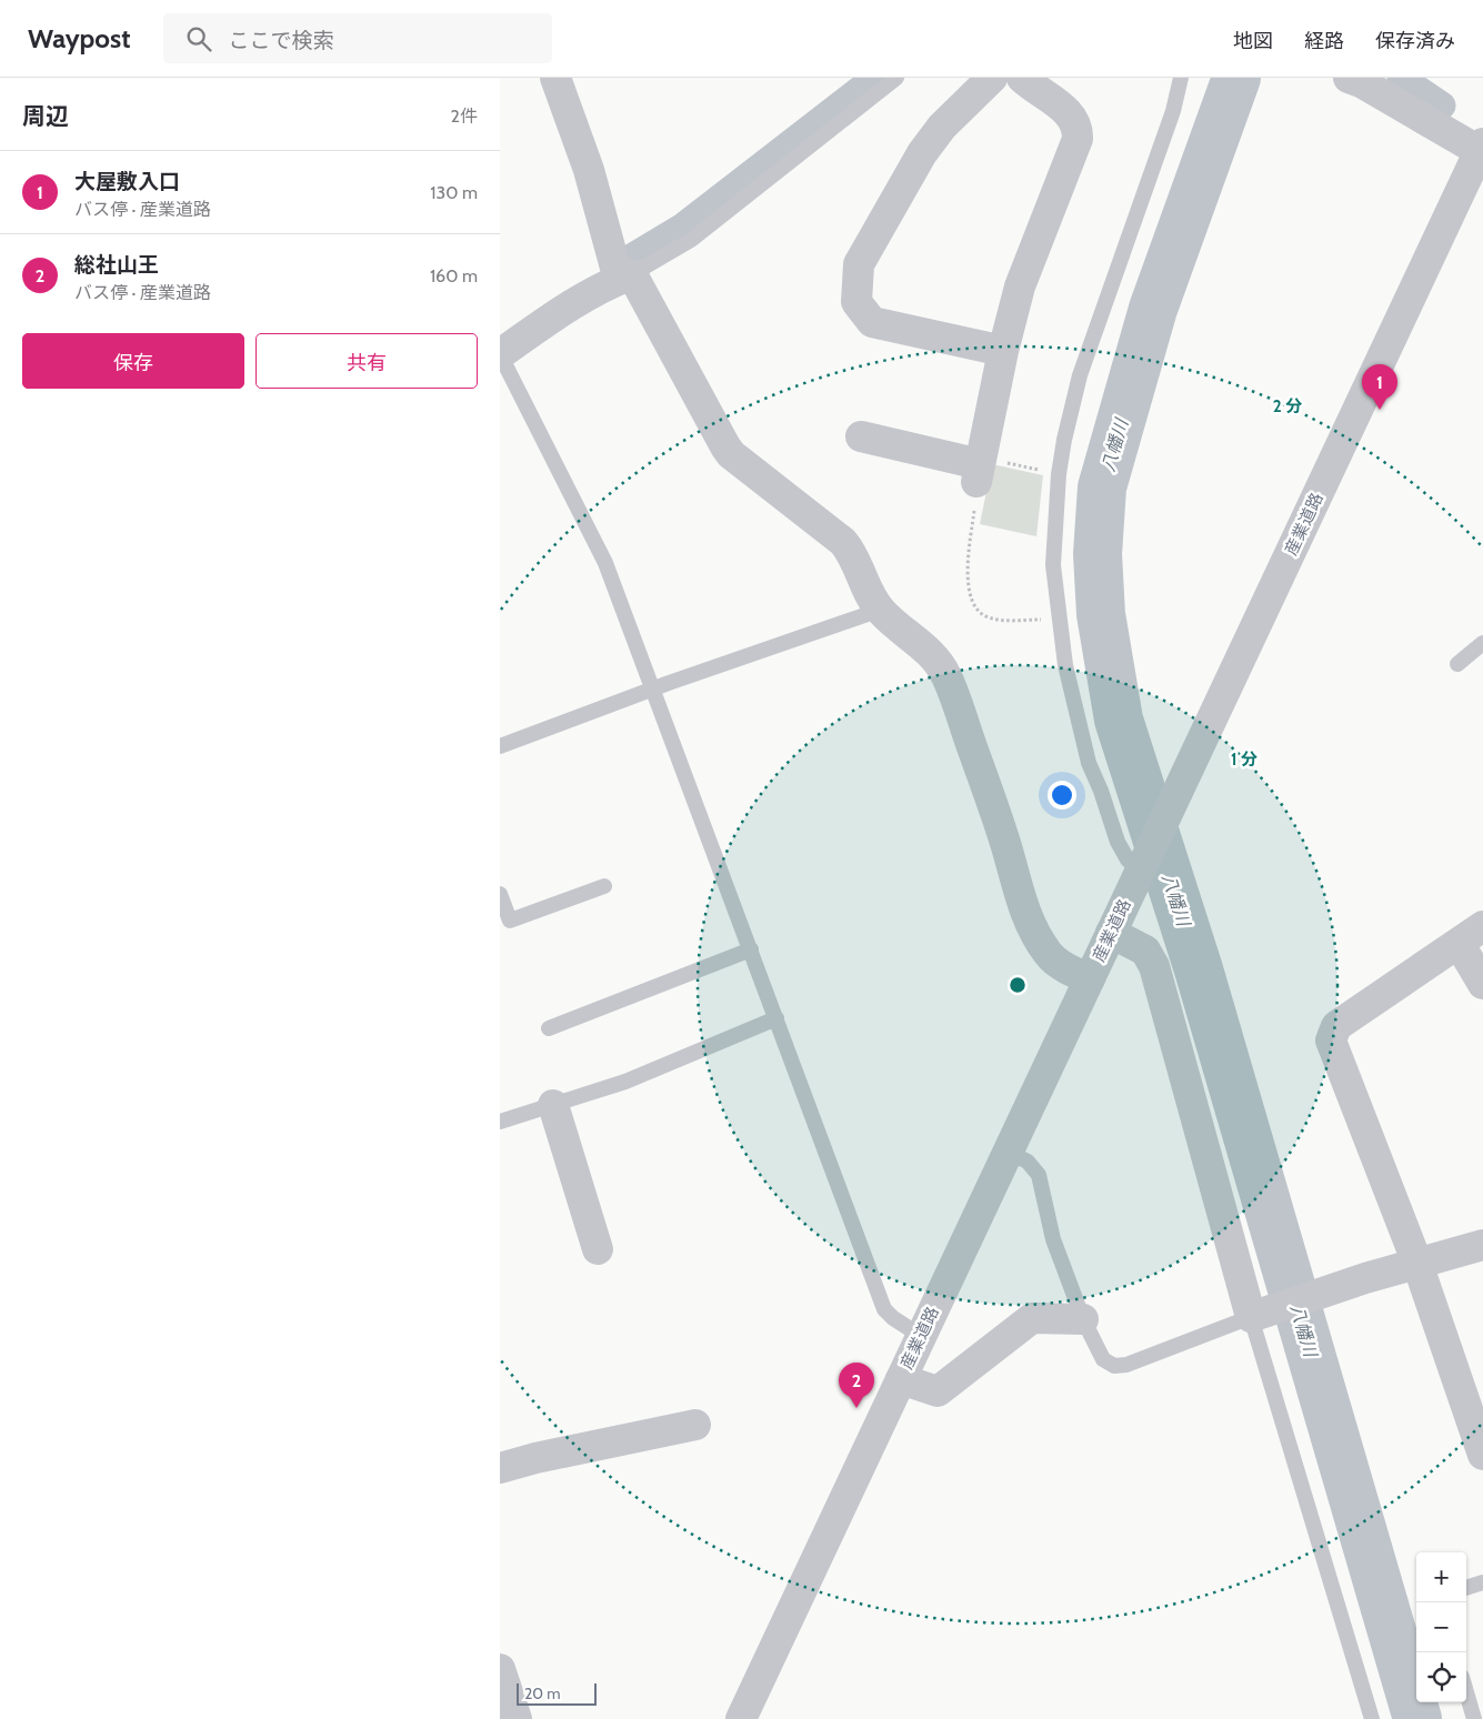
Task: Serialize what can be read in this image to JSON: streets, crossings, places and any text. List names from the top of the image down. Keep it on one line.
{"streets":{"street":["産業道路"]},"water":["八幡川"],"scale_bar":"20 m","page":{"header":"Waypost","search":"ここで検索","nav":["地図","経路","保存済み"],"heading":["周辺","2件"],"list":[{"mark":"1","name":"大屋敷入口","note":"バス停 · 産業道路","value":"130 m"},{"mark":"2","name":"総社山王","note":"バス停 · 産業道路","value":"160 m"}],"buttons":["保存","共有"],"pins":["1","2"],"map_buttons":["+","−"],"scale":"20 m"},"rings":["2 分","1 分"]}
